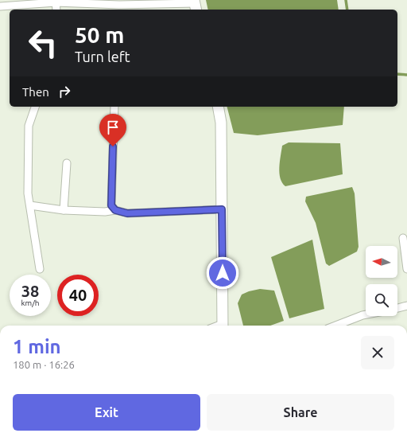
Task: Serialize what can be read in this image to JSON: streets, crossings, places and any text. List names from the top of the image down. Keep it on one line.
{"north":"left","page":{"turn":["50 m","Turn left"],"then":"Then","speed":"38 km/h","limit":"40","heading":["1 min","180 m · 16:26"],"buttons":["Exit","Share"]}}
